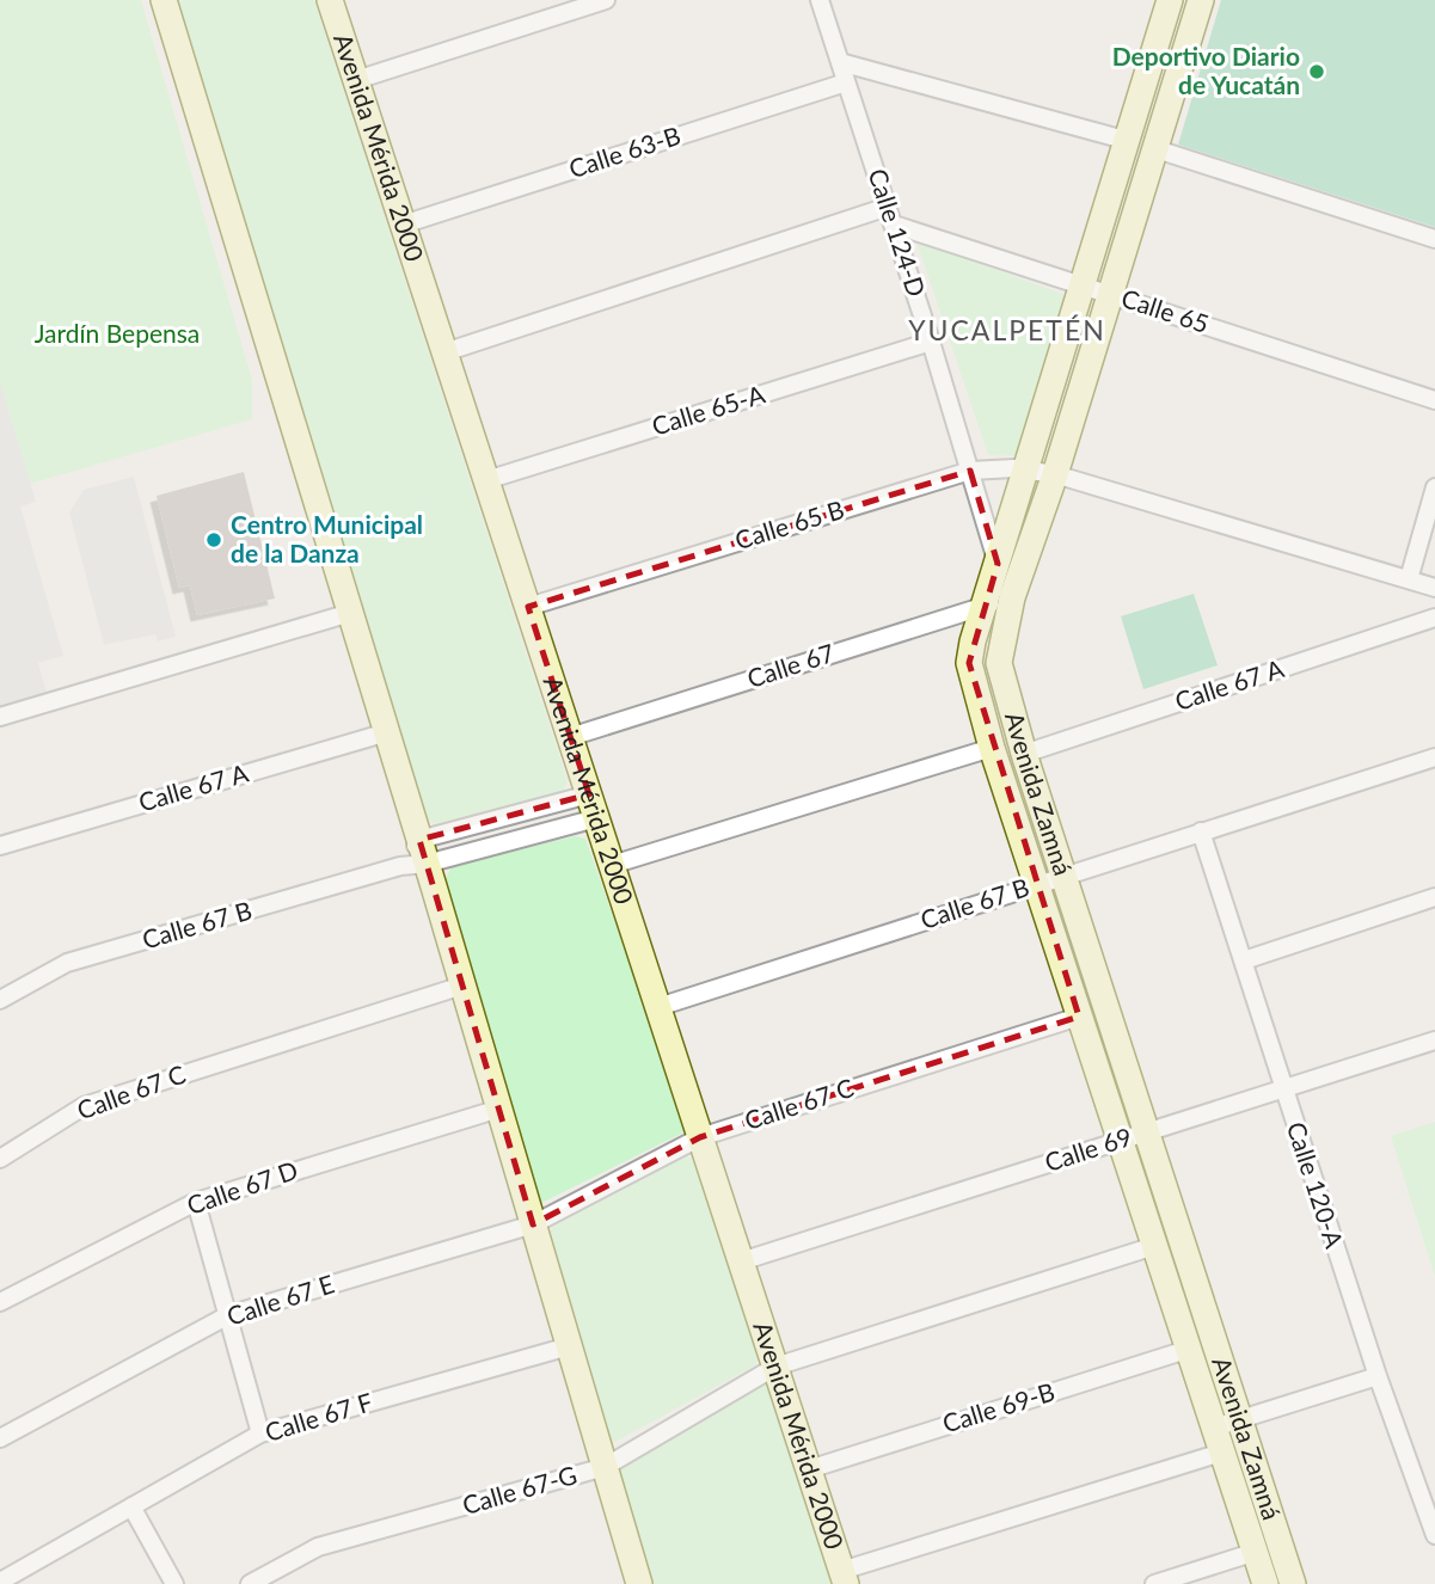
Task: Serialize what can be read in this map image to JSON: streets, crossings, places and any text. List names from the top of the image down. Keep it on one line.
{"streets":{"street":["Avenida Mérida 2000","Calle 63-B","Calle 124-D","Calle 65","Calle 65-A","Calle 65 B","Calle 67","Calle 67 A","Avenida Zamná","Calle 67 B","Calle 67 C","Calle 69","Calle 120-A","Calle 67 D","Calle 67 E","Calle 69-B","Calle 67 F","Calle 67-G"]},"crossings":[["Avenida Mérida 2000","Calle 63-B"],["Avenida Mérida 2000","Calle 65-A"],["Avenida Mérida 2000","Calle 65 B"],["Avenida Mérida 2000","Calle 67"],["Avenida Mérida 2000","Calle 67 B"],["Avenida Mérida 2000","Calle 67 C"],["Avenida Mérida 2000","Calle 69"],["Avenida Mérida 2000","Calle 69-B"],["Avenida Mérida 2000","Calle 67-G"],["Calle 63-B","Calle 124-D"],["Calle 124-D","Calle 65"],["Calle 124-D","Calle 65-A"],["Calle 124-D","Calle 65 B"],["Calle 124-D","Avenida Zamná"],["Calle 65","Avenida Zamná"],["Calle 65 B","Avenida Zamná"],["Calle 67","Avenida Zamná"],["Calle 67 A","Avenida Zamná"],["Avenida Zamná","Calle 67 B"],["Avenida Zamná","Calle 67 C"],["Avenida Zamná","Calle 69"],["Avenida Zamná","Calle 69-B"],["Avenida Zamná","Calle 67-G"],["Calle 67 B","Calle 120-A"],["Calle 67 C","Calle 67 E"],["Calle 69","Calle 120-A"]],"districts":["YUCALPETÉN"],"parks":["Jardín Bepensa"],"places":["Deportivo Diario de Yucatán","Centro Municipal de la Danza"]}
